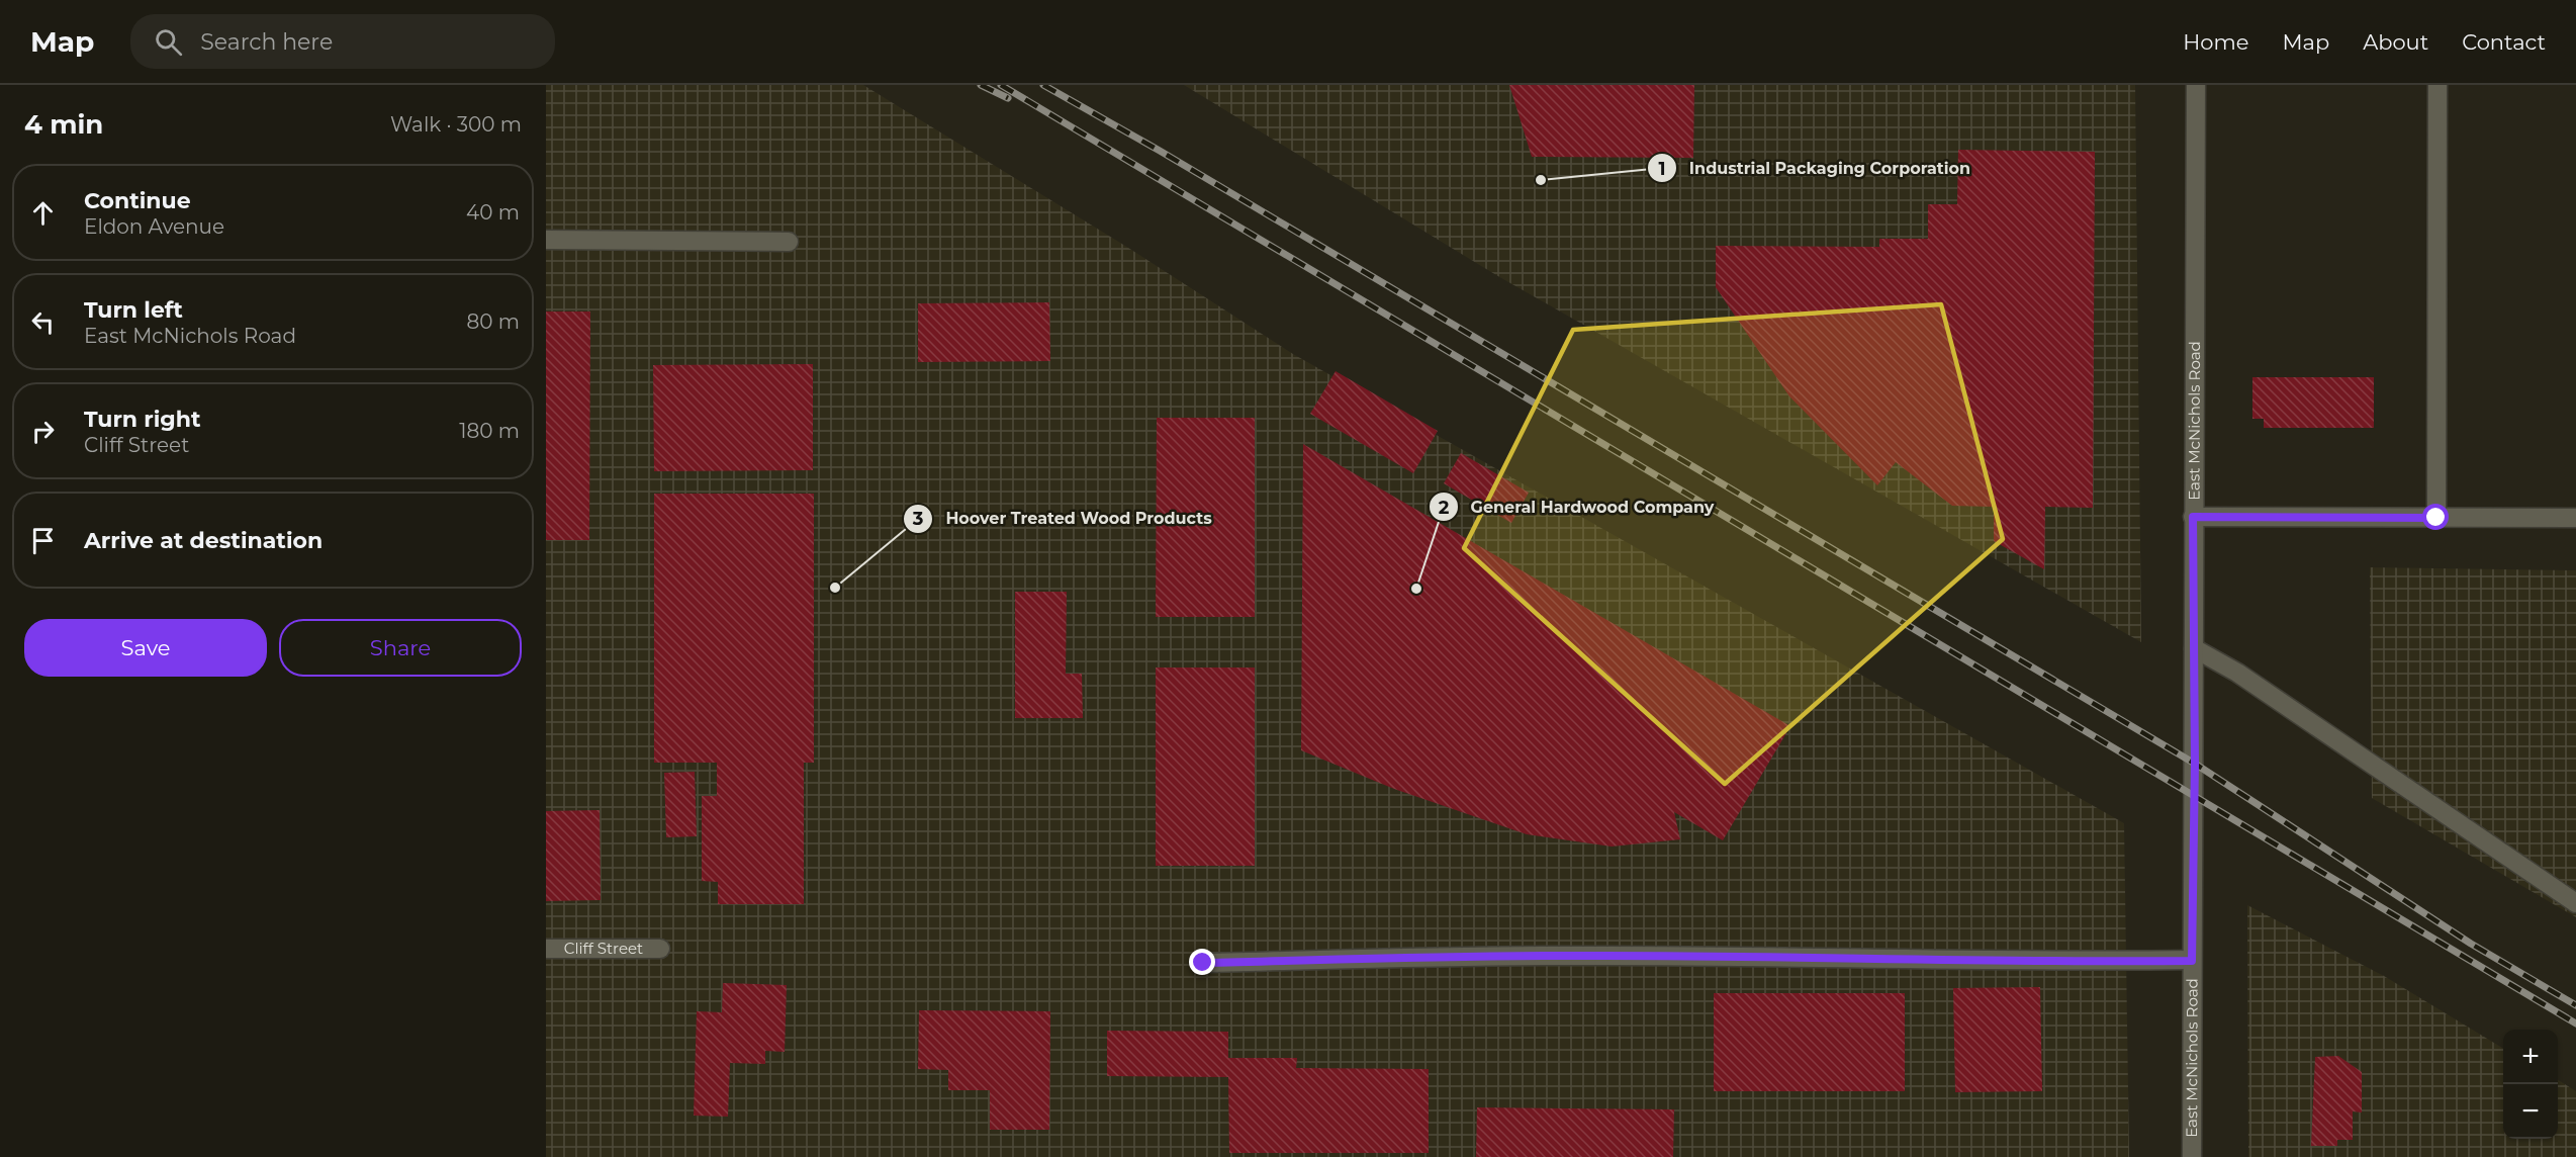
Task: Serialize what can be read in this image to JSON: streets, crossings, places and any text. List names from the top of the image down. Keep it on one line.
{"streets":{"main road":["East McNichols Road","Cliff Street"]},"places":["Industrial Packaging Corporation","Hoover Treated Wood Products","General Hardwood Company"],"page":{"header":"Map","search":"Search here","nav":["Home","Map","About","Contact"],"heading":["4 min","Walk · 300 m"],"list":[["Continue","Eldon Avenue","40 m"],["Turn left","East McNichols Road","80 m"],["Turn right","Cliff Street","180 m"],"Arrive at destination"],"buttons":["Save","Share"],"map_buttons":["+","−"]}}
